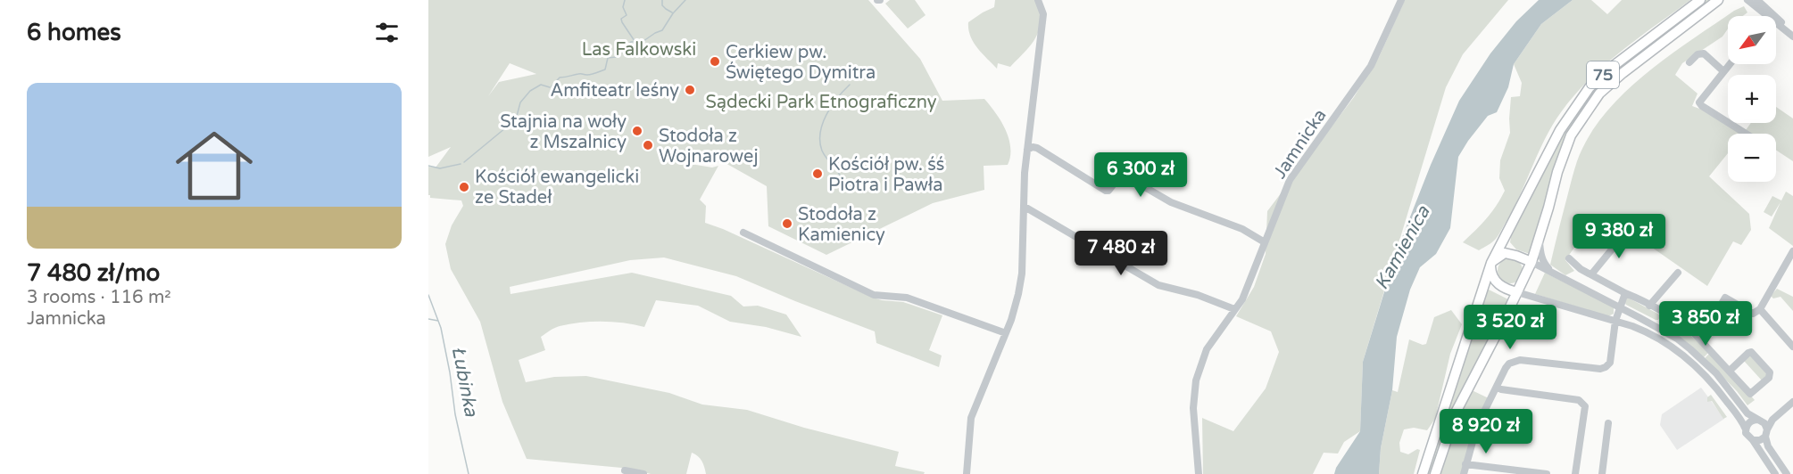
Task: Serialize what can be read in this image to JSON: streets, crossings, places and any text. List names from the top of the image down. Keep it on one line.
{"streets":{"main road":["75"],"street":["Jamnicka"]},"water":["Kamienica","Łubinka"],"parks":["Las Falkowski","Sądecki Park Etnograficzny"],"places":["Cerkiew pw. Świętego Dymitra","Amfiteatr leśny","Stajnia na woły z Mszalnicy","Stodoła z Wojnarowej","Kościół pw. śś Piotra i Pawła","Kościół ewangelicki ze Stadeł","Stodoła z Kamienicy"],"north":"bottom left","page":{"heading":"6 homes","map_buttons":["+","−"],"list":[{"name":"7 480 zł/mo","note":"3 rooms · 116 m² · Jamnicka"}],"price":["6 300 zł","9 380 zł","7 480 zł","3 850 zł","3 520 zł","8 920 zł"]}}
